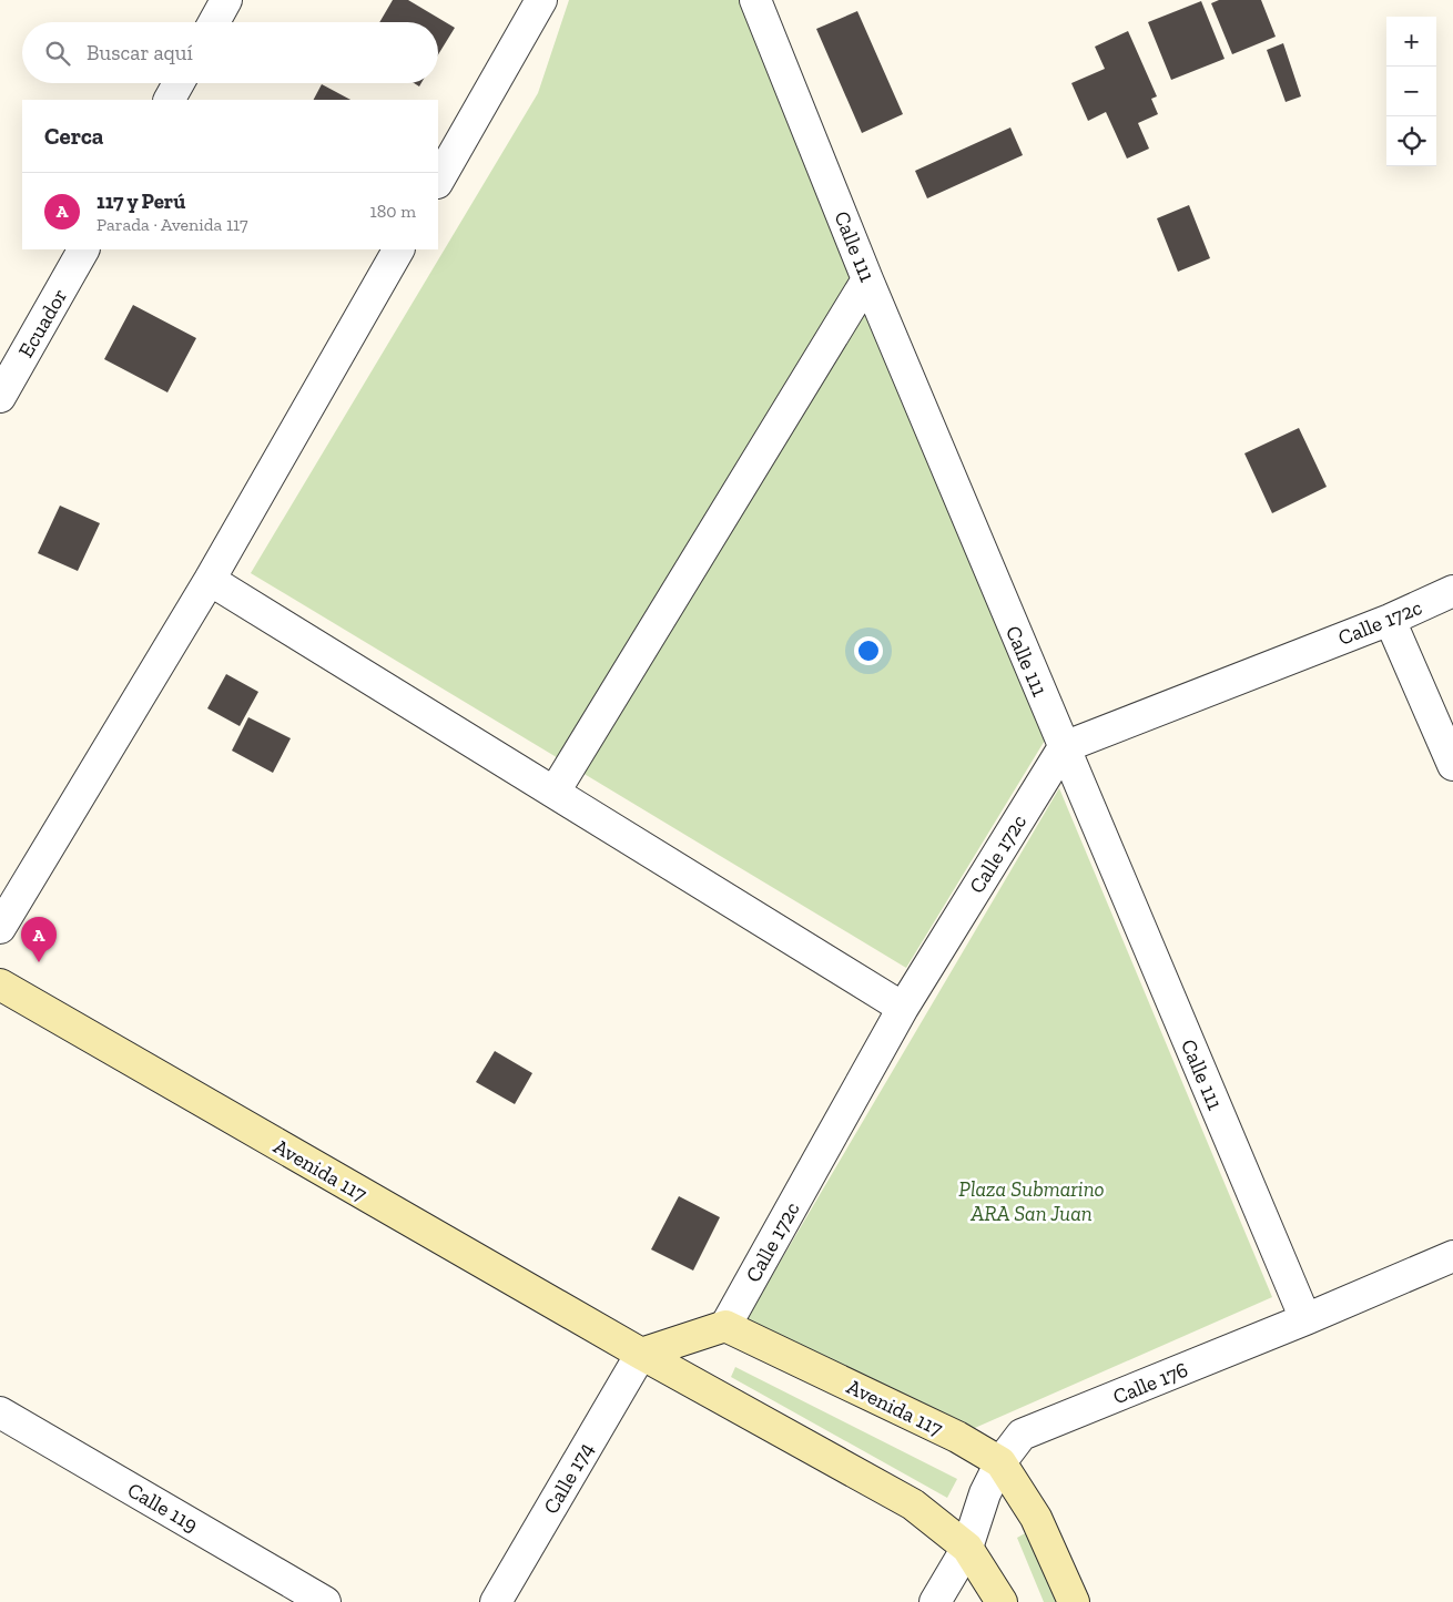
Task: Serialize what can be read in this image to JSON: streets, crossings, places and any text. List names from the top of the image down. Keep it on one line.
{"streets":{"main road":["Avenida 117"],"street":["Calle 111","Ecuador","Calle 172c","Calle 176","Calle 174","Calle 119"]},"crossings":[["Calle 111","Calle 172c"],["Calle 111","Calle 176"],["Calle 172c","Avenida 117"],["Avenida 117","Calle 176"],["Avenida 117","Calle 174"]],"parks":["Plaza Submarino ARA San Juan"],"page":{"map_buttons":["+","−"],"search":"Buscar aquí","heading":"Cerca","list":[{"mark":"A","name":"117 y Perú","note":"Parada · Avenida 117","value":"180 m"}],"pins":"A"}}
